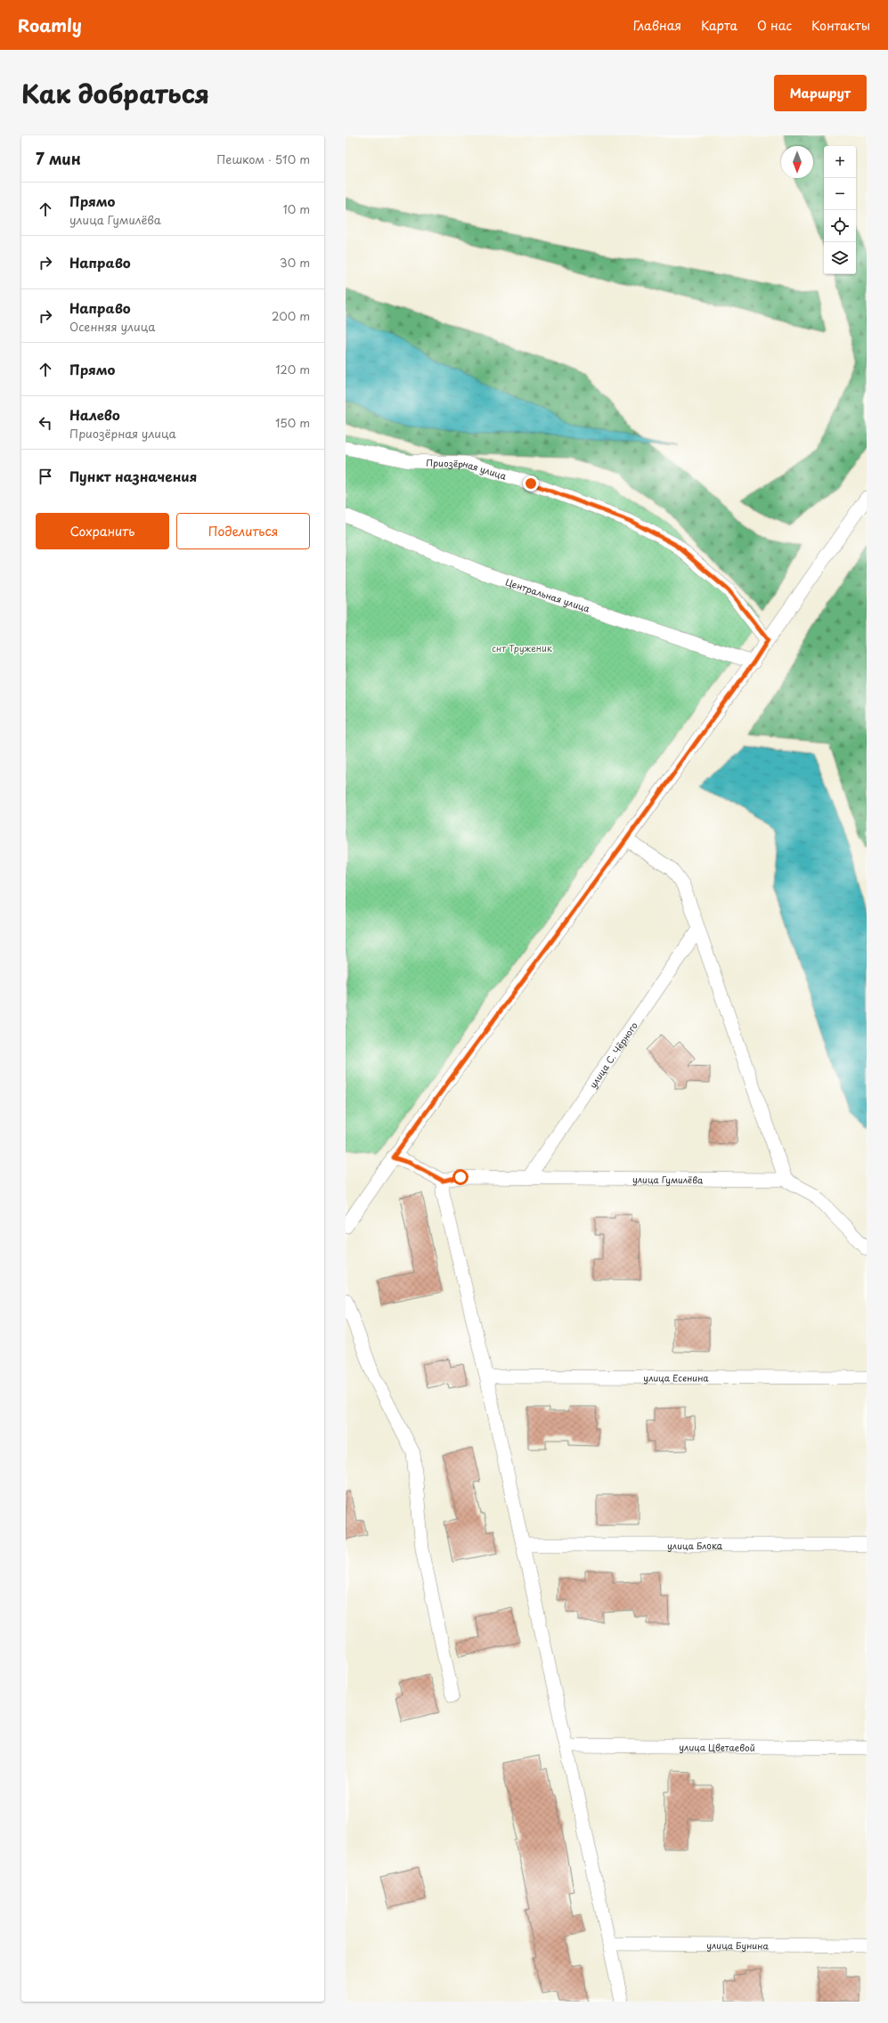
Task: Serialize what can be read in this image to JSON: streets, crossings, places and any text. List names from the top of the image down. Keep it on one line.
{"streets":{"street":["Приозёрная улица","Центральная улица","улица С. Чёрного","улица Гумилёва","улица Есенина","улица Блока","улица Цветаевой","улица Бунина"]},"crossings":[["улица С. Чёрного","улица Гумилёва"]],"parks":["снт Труженик"],"north":"bottom","page":{"header":"Roamly","nav":["Главная","Карта","О нас","Контакты"],"title":"Как добраться","buttons":["Маршрут",["Сохранить","Поделиться"]],"heading":["7 мин","Пешком · 510 m"],"map_buttons":["+","−"],"list":[["Прямо","улица Гумилёва","10 m"],["Направо","30 m"],["Направо","Осенняя улица","200 m"],["Прямо","120 m"],["Налево","Приозёрная улица","150 m"],"Пункт назначения"]}}
